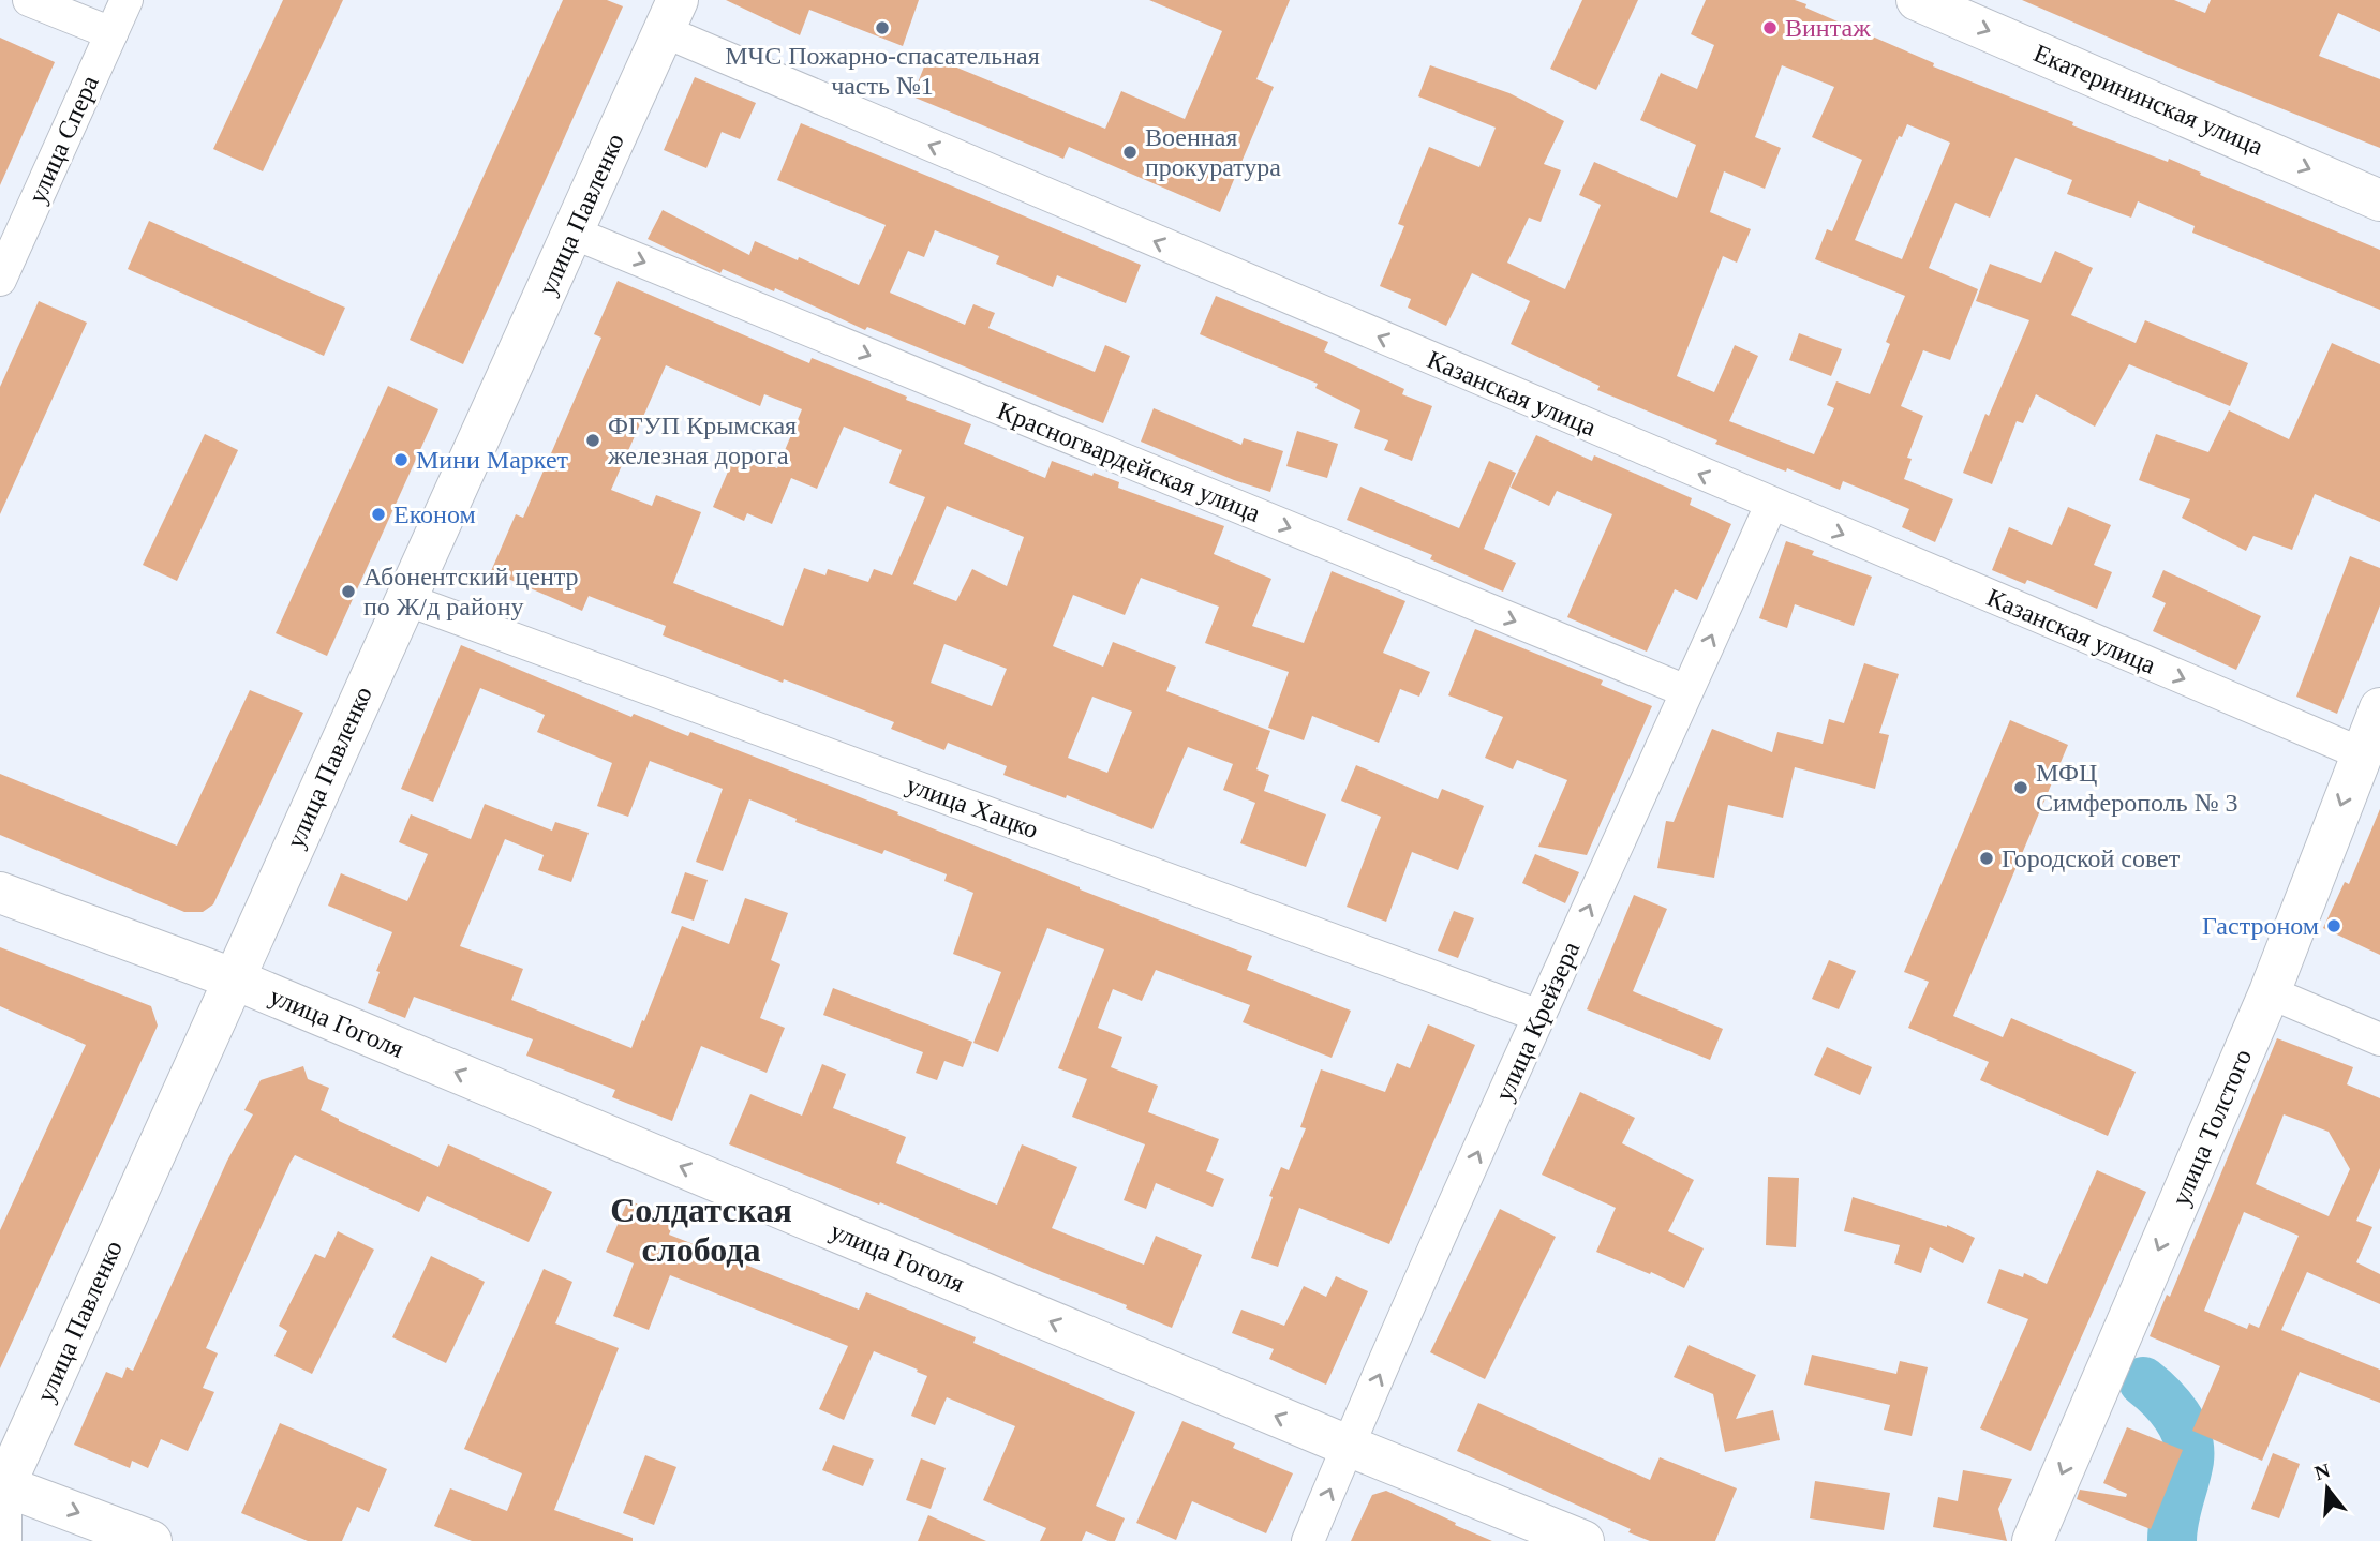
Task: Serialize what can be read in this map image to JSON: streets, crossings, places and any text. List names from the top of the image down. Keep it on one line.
{"streets":{"main road":["Екатерининская улица","улица Павленко","улица Гоголя","улица Толстого"],"street":["улица Спера","Казанская улица","Красногвардейская улица","улица Хацко","улица Крейзера"]},"crossings":[["улица Павленко","Казанская улица"],["улица Павленко","Красногвардейская улица"],["улица Павленко","улица Хацко"],["улица Павленко","улица Гоголя"],["Казанская улица","улица Крейзера"],["Казанская улица","улица Толстого"],["Красногвардейская улица","улица Крейзера"],["улица Хацко","улица Крейзера"],["улица Крейзера","улица Гоголя"]],"one_way":["Екатерининская улица","Красногвардейская улица","улица Крейзера","улица Гоголя","улица Толстого"],"districts":["Солдатская слобода"],"places":["МЧС Пожарно-спасательная часть №1","Винтаж","Военная прокуратура","ФГУП Крымская железная дорога","Мини Маркет","Економ","Абонентский центр по Ж/д району","МФЦ Симферополь № 3","Городской совет","Гастроном"],"north":"top"}
